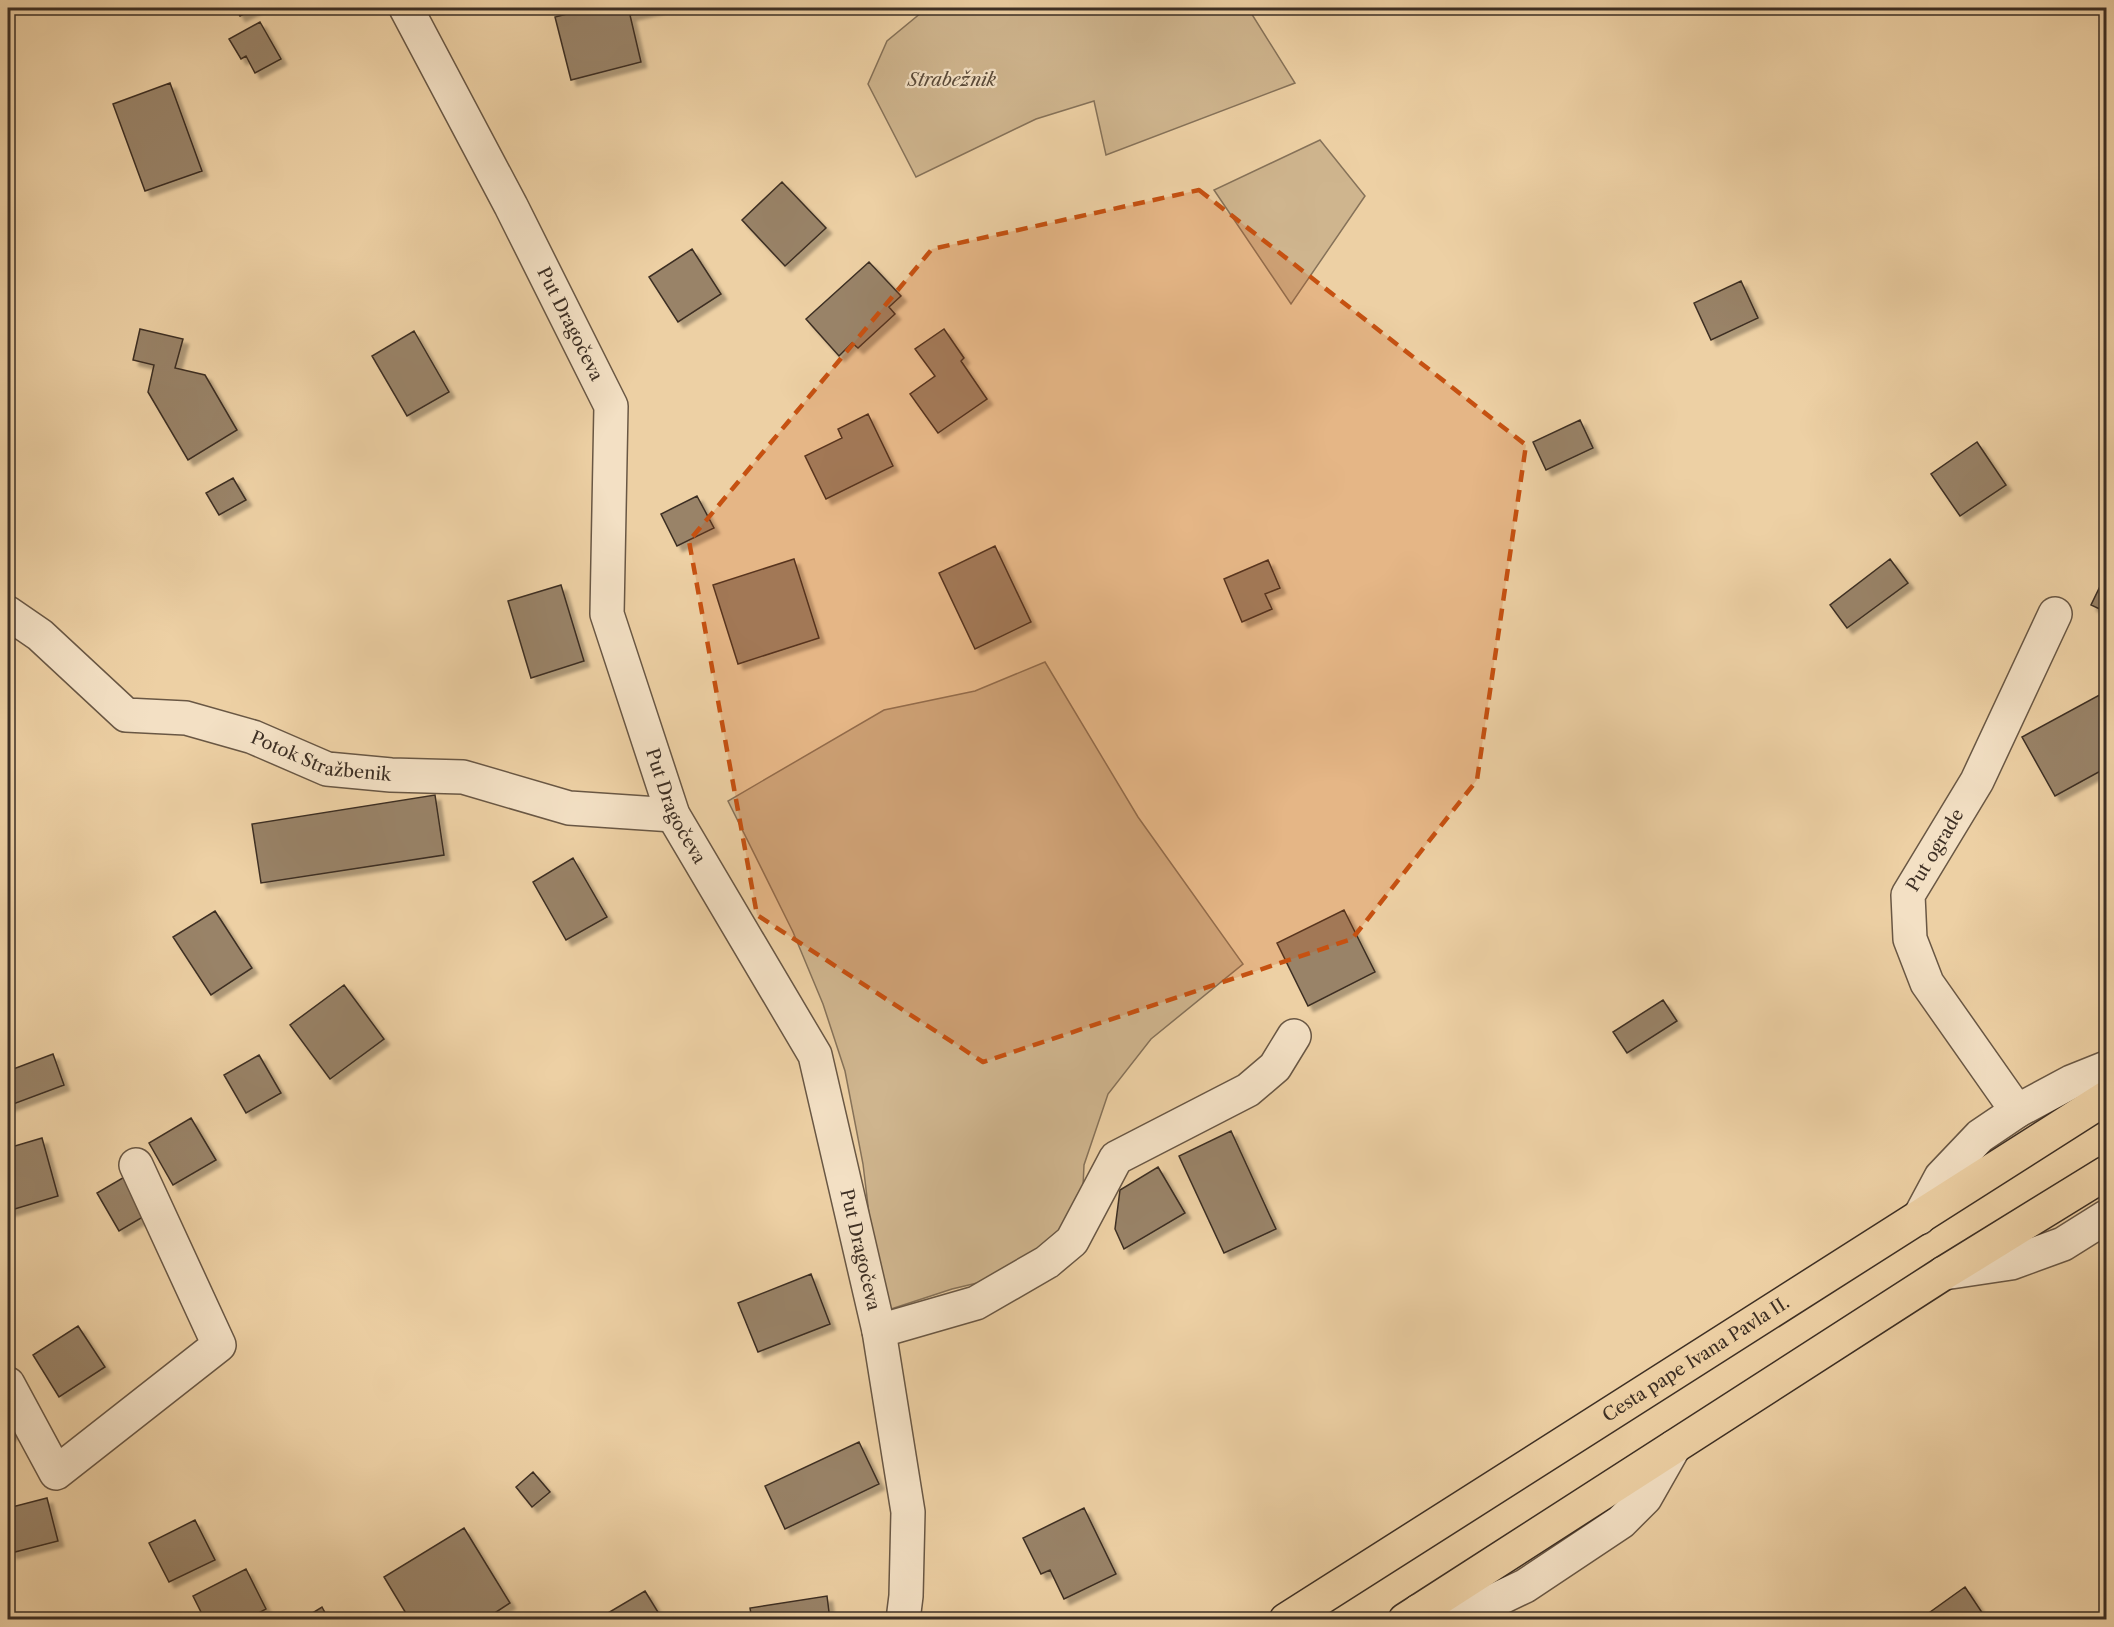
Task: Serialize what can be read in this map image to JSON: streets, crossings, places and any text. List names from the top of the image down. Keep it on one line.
{"streets":{"main road":["Cesta pape Ivana Pavla II."],"street":["Put Dragočeva","Potok Stražbenik","Put ograde"]},"crossings":[["Put Dragočeva","Potok Stražbenik"]],"parks":["Strabežnik"]}
